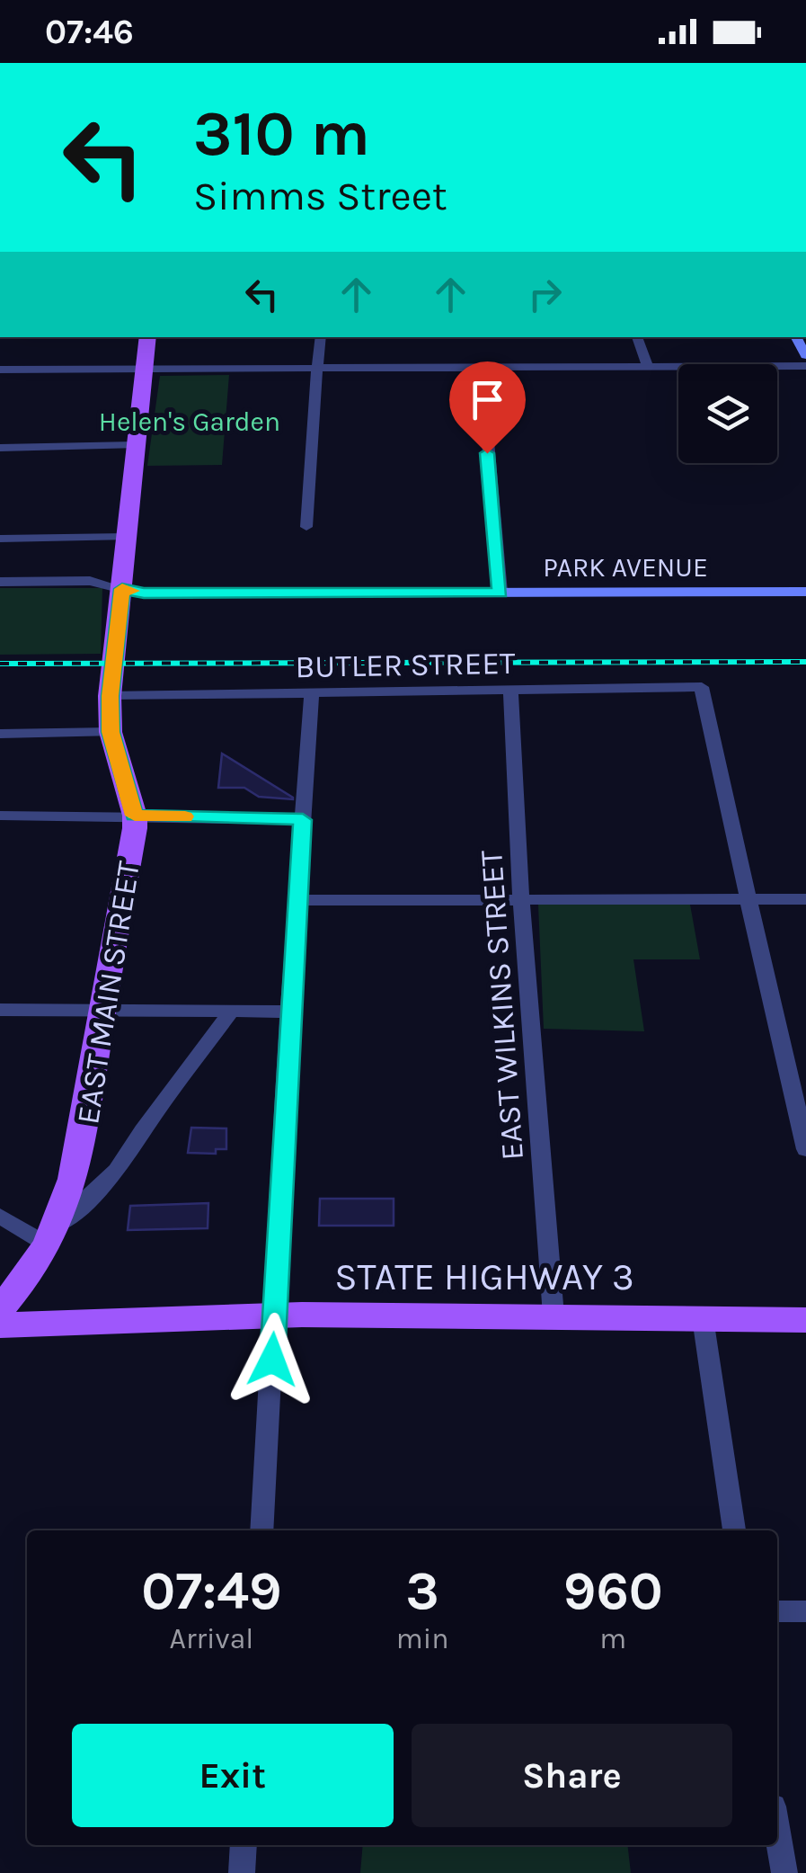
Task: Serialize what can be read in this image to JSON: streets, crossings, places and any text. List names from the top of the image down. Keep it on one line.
{"streets":{"main road":["EAST MAIN STREET","STATE HIGHWAY 3"],"street":["PARK AVENUE","BUTLER STREET","EAST WILKINS STREET"]},"crossings":[["PARK AVENUE","EAST MAIN STREET"],["BUTLER STREET","EAST MAIN STREET"],["BUTLER STREET","EAST WILKINS STREET"],["EAST WILKINS STREET","STATE HIGHWAY 3"]],"parks":["Helen's Garden"],"page":{"status":"07:46","turn":["310 m","Simms Street"],"eta":["07:49","Arrival","3","min","960","m"],"buttons":["Exit","Share"]}}
